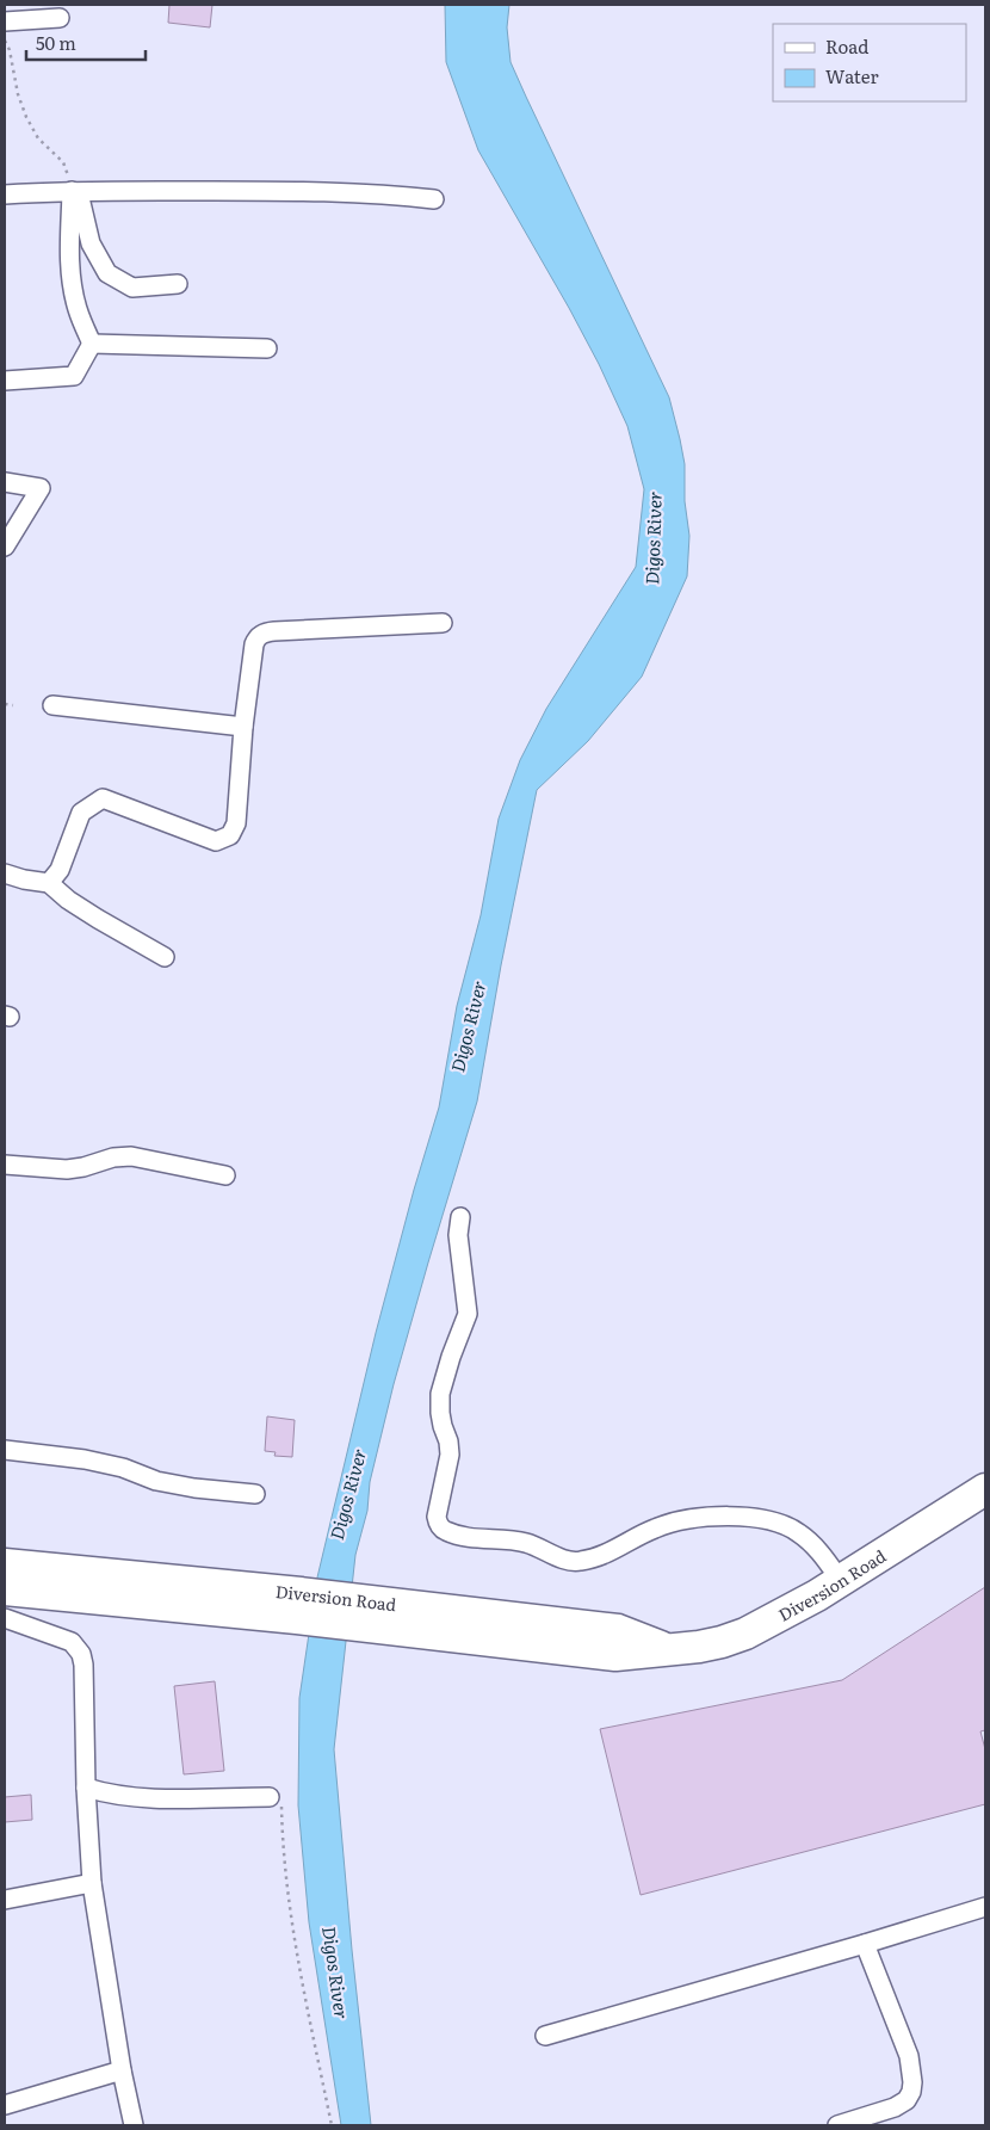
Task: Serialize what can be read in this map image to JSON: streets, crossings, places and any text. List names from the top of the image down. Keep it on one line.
{"streets":{"highway":["Diversion Road"]},"water":["Digos River"],"legend":["Road","Water"],"scale_bar":"50 m"}
